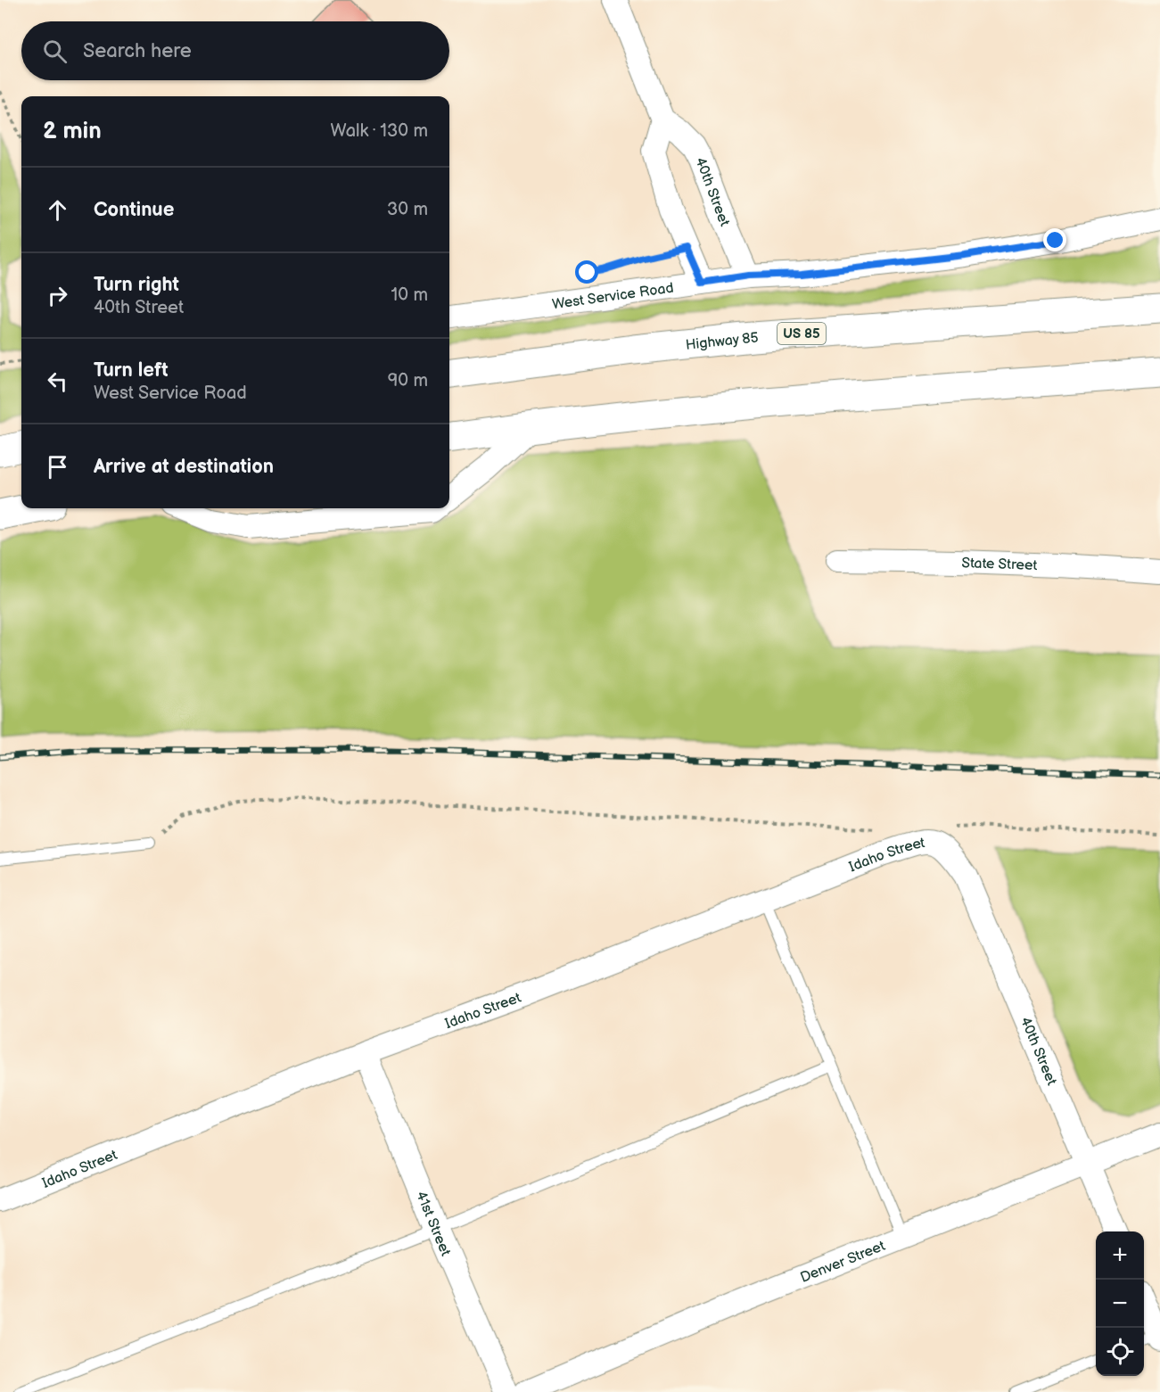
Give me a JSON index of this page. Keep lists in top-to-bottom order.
{
  "streets": {
    "highway": ["US 85", "Highway 85"],
    "street": [
      "40th Street",
      "West Service Road",
      "State Street",
      "Idaho Street",
      "41st Street",
      "Denver Street"
    ]
  },
  "crossings": [
    ["40th Street", "West Service Road"],
    ["40th Street", "Idaho Street"],
    ["40th Street", "Denver Street"],
    ["Idaho Street", "41st Street"]
  ],
  "page": {
    "search": "Search here",
    "heading": ["2 min", "Walk · 130 m"],
    "list": [
      ["Continue", "30 m"],
      ["Turn right", "40th Street", "10 m"],
      ["Turn left", "West Service Road", "90 m"],
      "Arrive at destination"
    ],
    "map_buttons": ["+", "−"]
  }
}
